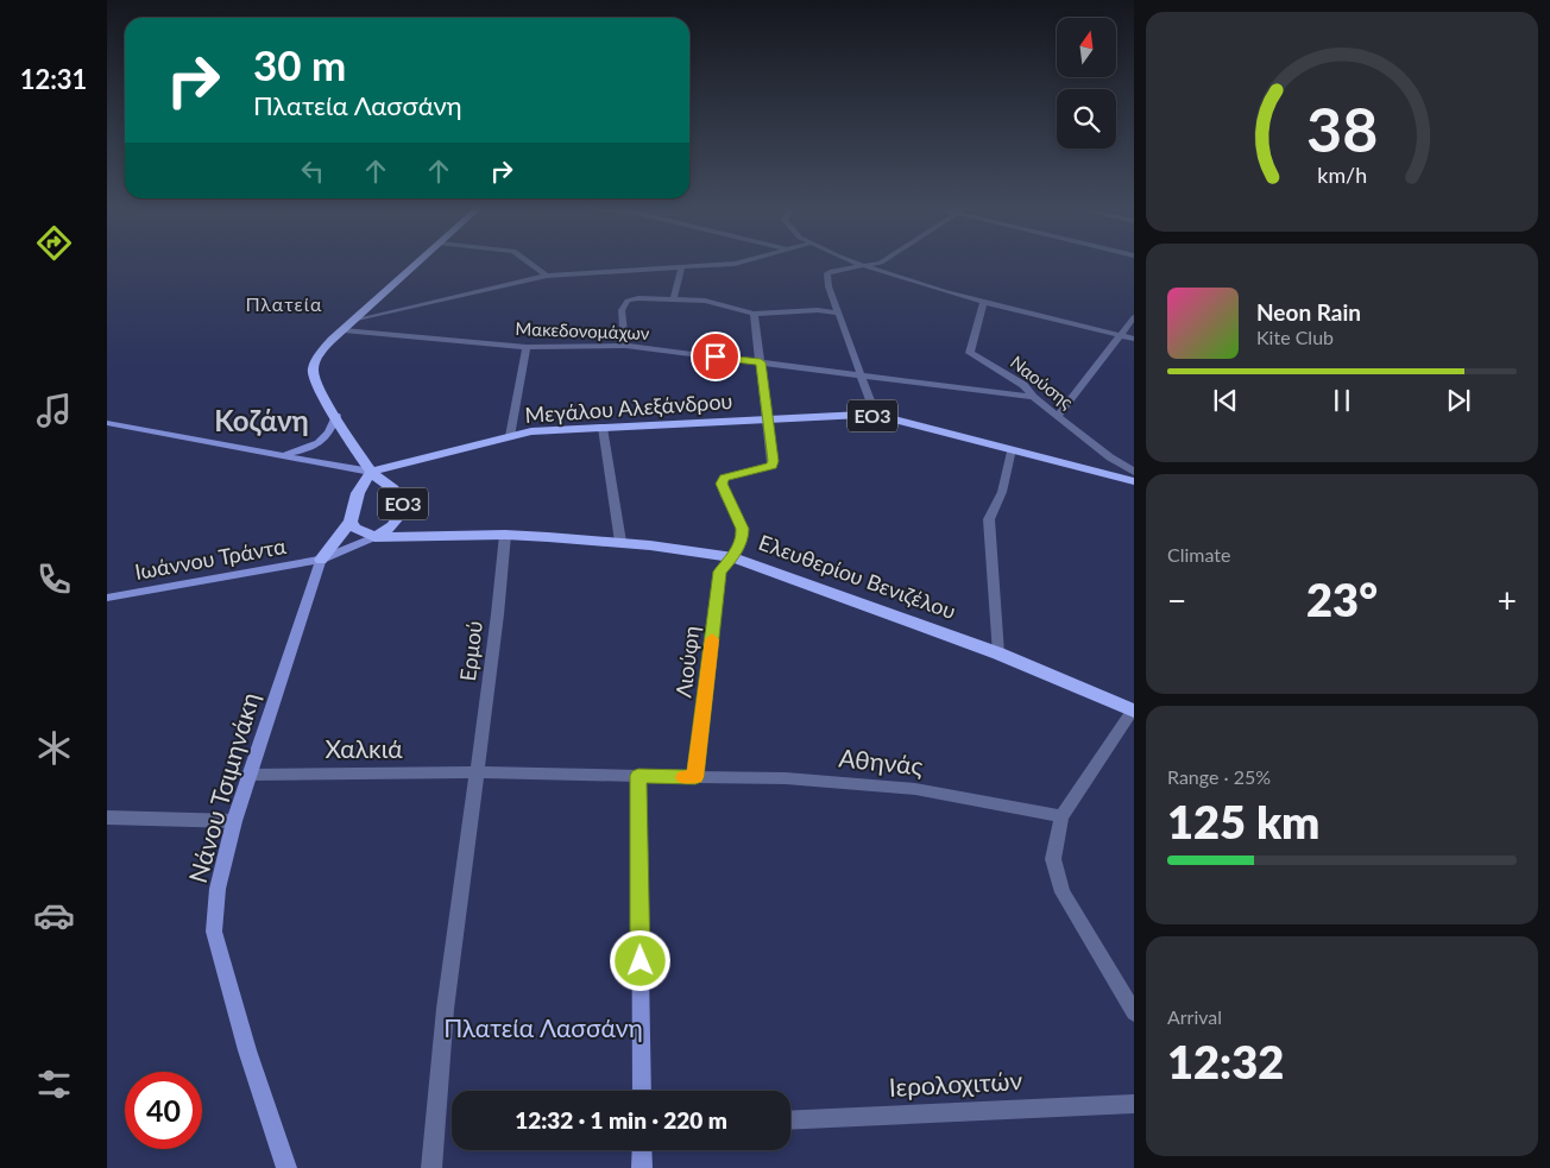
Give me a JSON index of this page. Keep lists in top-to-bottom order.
{
  "streets": {
    "main road": ["Μεγάλου Αλεξάνδρου", "ΕΟ3", "Ελευθερίου Βενιζέλου"],
    "street": [
      "Μακεδονομάχων",
      "Ναούσης",
      "Ιωάννου Τράντα",
      "Ερμού",
      "Λιούφη",
      "Χαλκιά",
      "Αθηνάς",
      "Νάνου Τσιμηνάκη",
      "Ιερολοχιτών"
    ]
  },
  "crossings": [
    ["Μακεδονομάχων", "Ναούσης"],
    ["Μακεδονομάχων", "ΕΟ3"],
    ["Μεγάλου Αλεξάνδρου", "ΕΟ3"],
    ["Μεγάλου Αλεξάνδρου", "Ιωάννου Τράντα"],
    ["Μεγάλου Αλεξάνδρου", "Ελευθερίου Βενιζέλου"],
    ["ΕΟ3", "Ιωάννου Τράντα"],
    ["ΕΟ3", "Ελευθερίου Βενιζέλου"],
    ["Ιωάννου Τράντα", "Ελευθερίου Βενιζέλου"],
    ["Ιωάννου Τράντα", "Νάνου Τσιμηνάκη"],
    ["Ελευθερίου Βενιζέλου", "Ερμού"],
    ["Ελευθερίου Βενιζέλου", "Λιούφη"],
    ["Ερμού", "Χαλκιά"],
    ["Λιούφη", "Αθηνάς"],
    ["Χαλκιά", "Νάνου Τσιμηνάκη"]
  ],
  "districts": ["Πλατεία", "Κοζάνη"],
  "parks": ["Πλατεία Λασσάνη"],
  "north": "top",
  "page": {
    "tabs": "12:31",
    "turn": ["30 m", "Πλατεία Λασσάνη"],
    "song": ["Neon Rain", "Kite Club"],
    "tile": [
      "Climate",
      ["Range · 25%", "125 km"],
      ["Arrival", "12:32"]
    ],
    "heat": ["−", "23°", "+"],
    "limit": "40",
    "trip": "12:32 · 1 min · 220 m",
    "gauge": ["38", "km/h"]
  }
}
